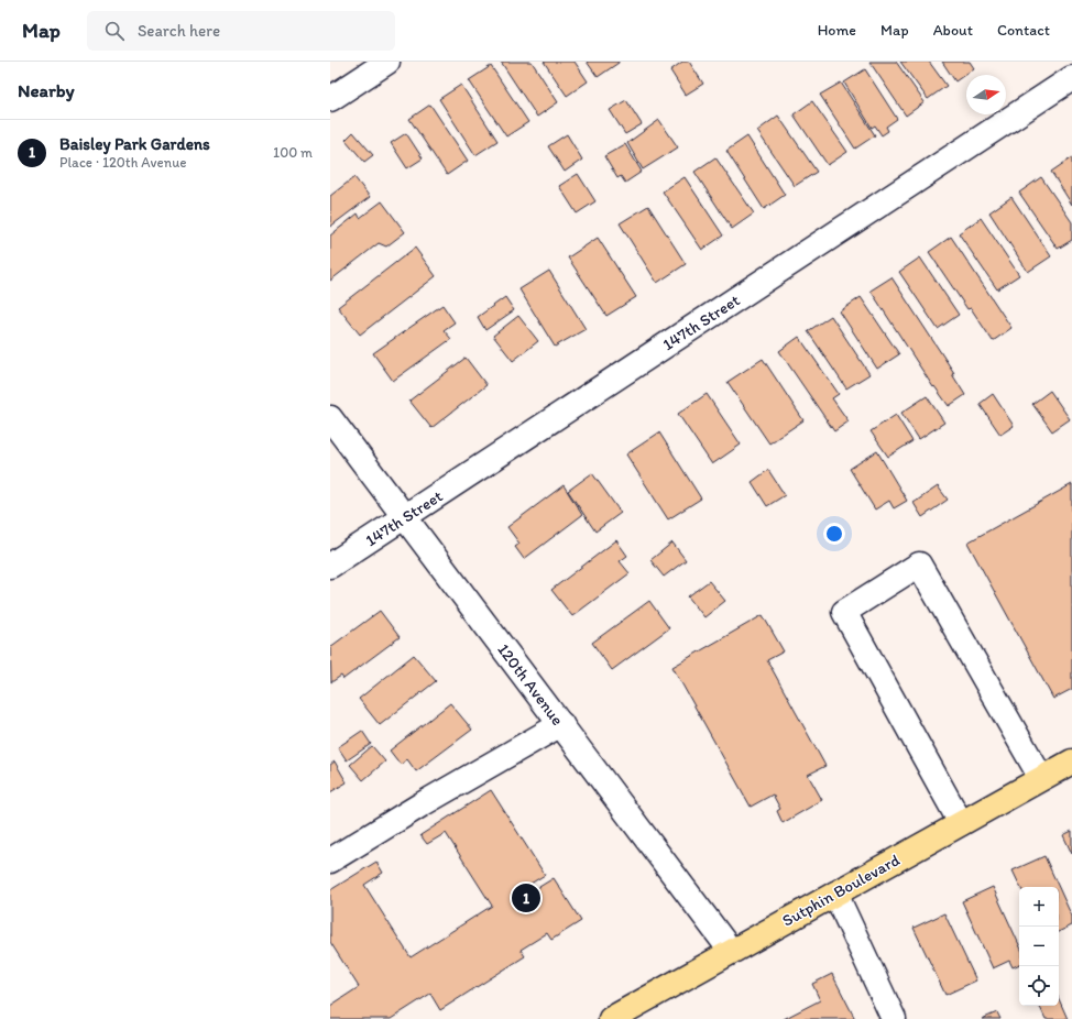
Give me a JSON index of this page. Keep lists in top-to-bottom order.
{
  "streets": {
    "main road": ["Sutphin Boulevard"],
    "street": ["147th Street", "120th Avenue"]
  },
  "crossings": [
    ["147th Street", "120th Avenue"],
    ["120th Avenue", "Sutphin Boulevard"]
  ],
  "north": "right",
  "page": {
    "header": "Map",
    "search": "Search here",
    "nav": [
      "Home",
      "Map",
      "About",
      "Contact"
    ],
    "heading": "Nearby",
    "list": [
      {
        "mark": "1",
        "name": "Baisley Park Gardens",
        "note": "Place · 120th Avenue",
        "value": "100 m"
      }
    ],
    "pins": "1",
    "map_buttons": ["+", "−"]
  }
}
